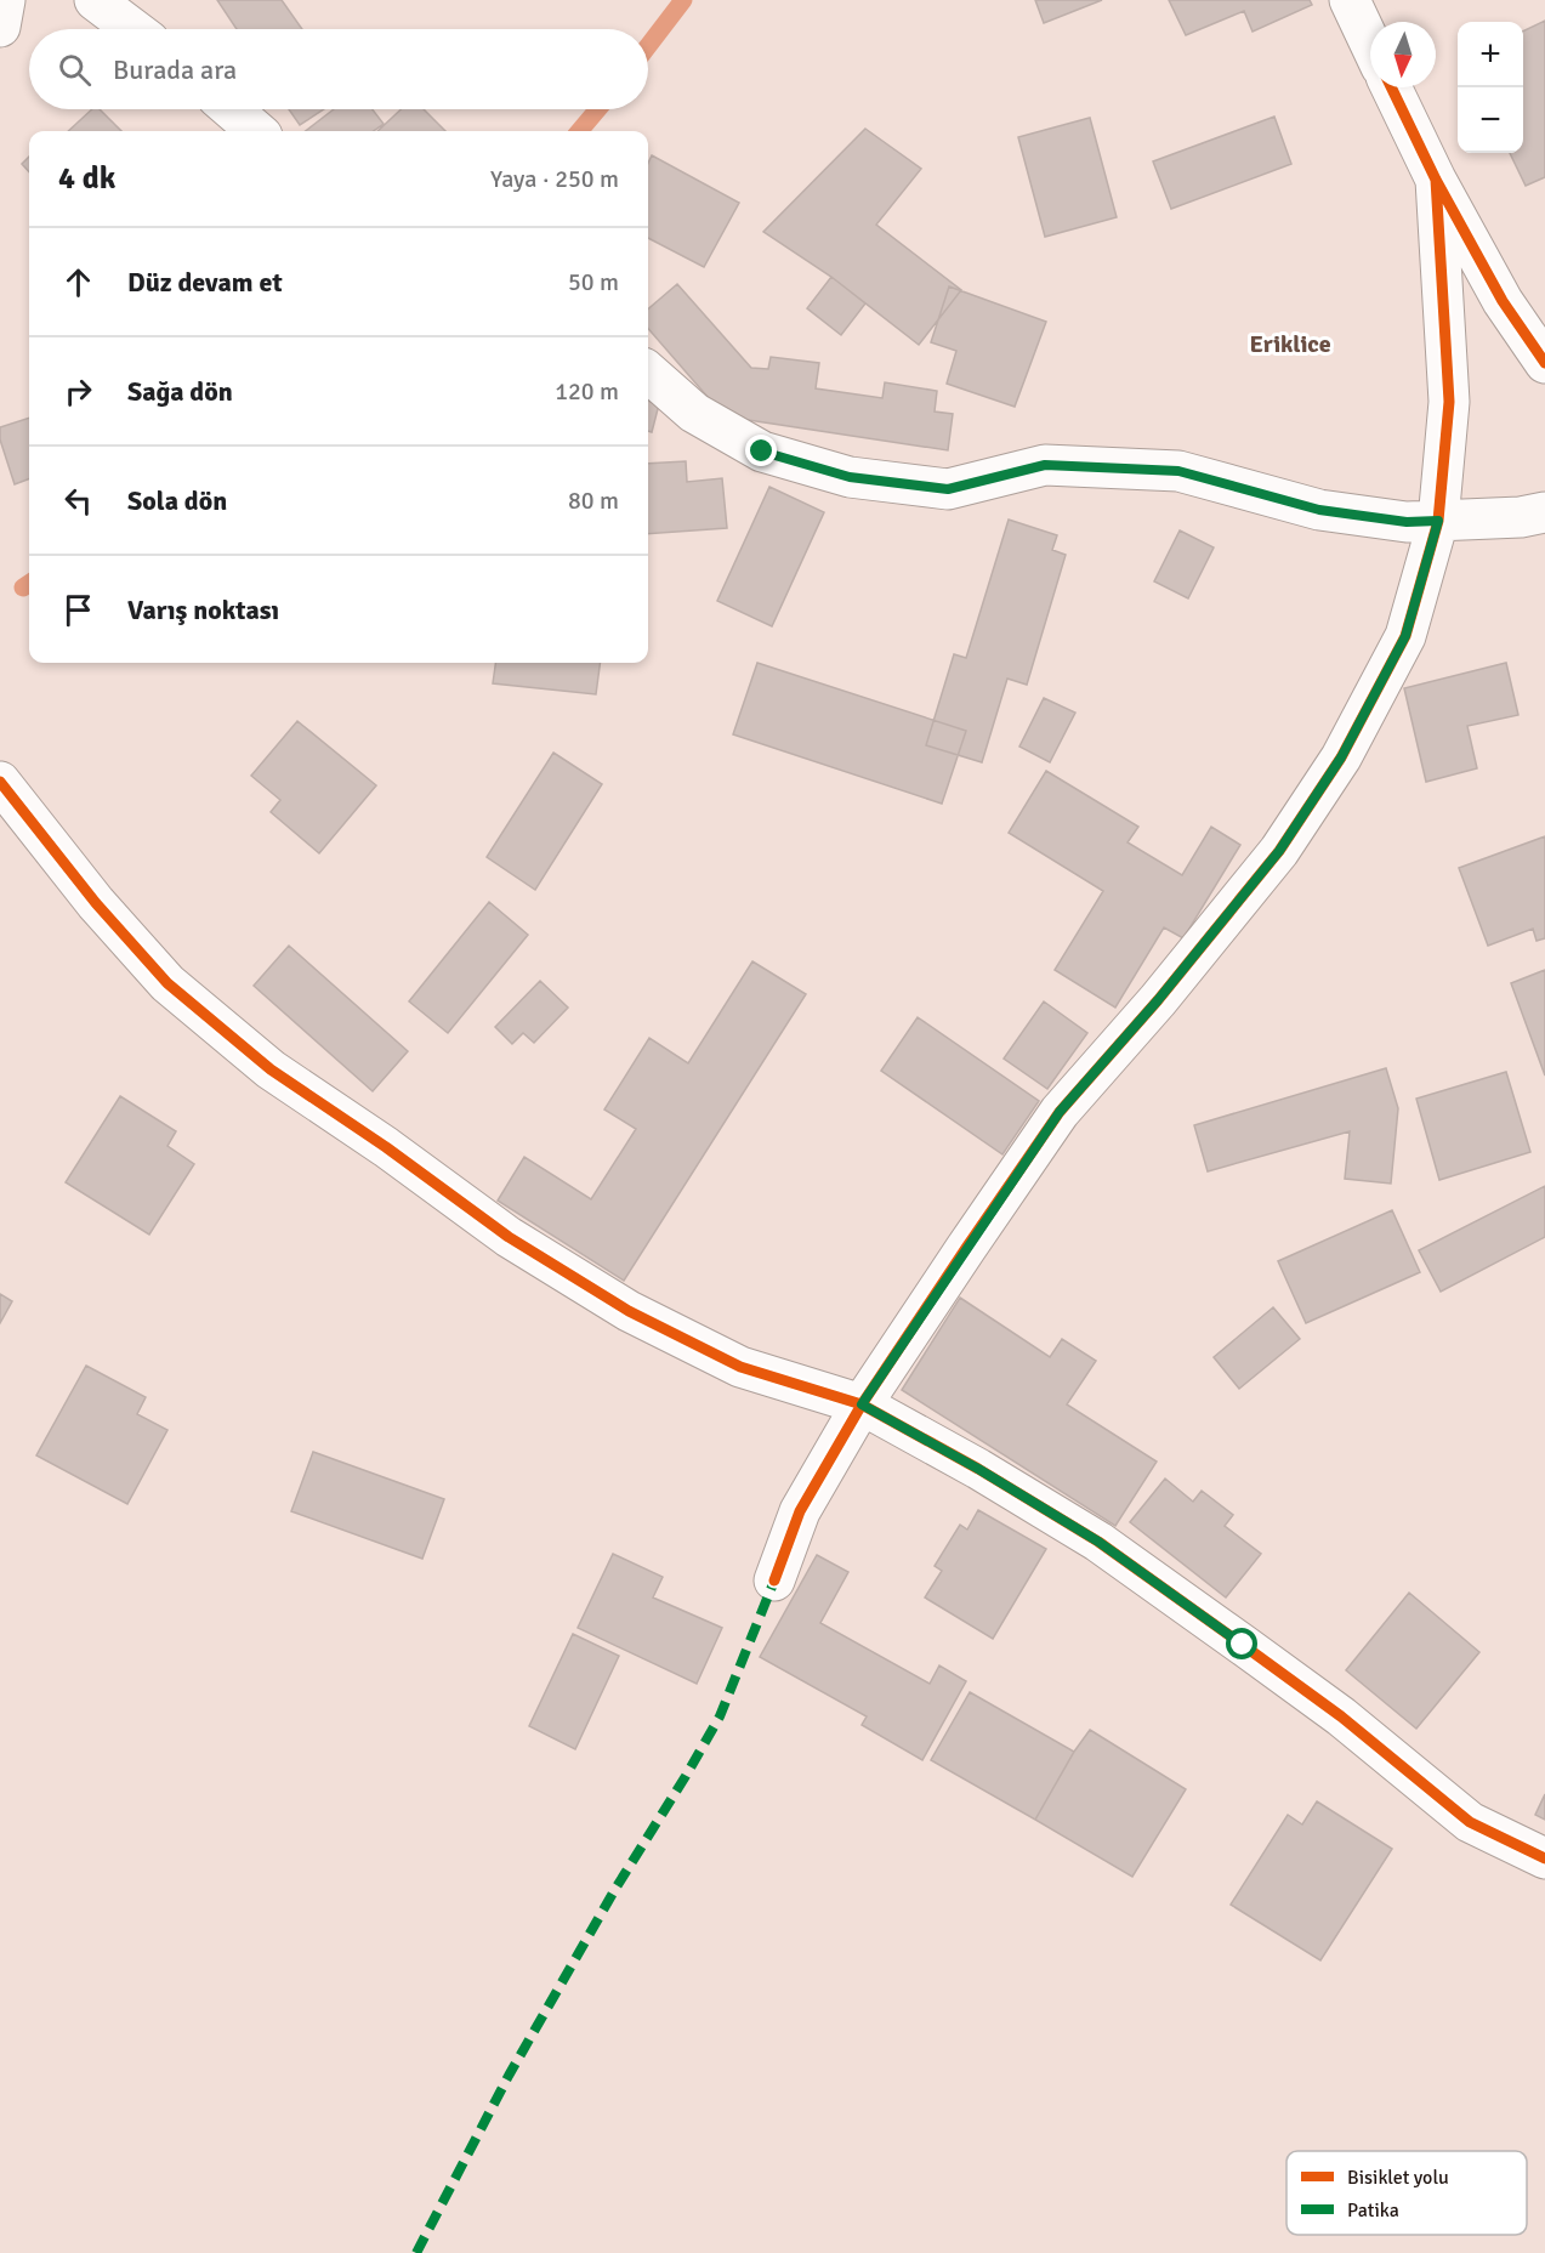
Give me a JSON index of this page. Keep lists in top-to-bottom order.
{
  "districts": ["Eriklice"],
  "legend": ["Bisiklet yolu", "Patika"],
  "north": "bottom",
  "page": {
    "map_buttons": ["+", "−"],
    "search": "Burada ara",
    "heading": ["4 dk", "Yaya · 250 m"],
    "list": [
      ["Düz devam et", "50 m"],
      ["Sağa dön", "120 m"],
      ["Sola dön", "80 m"],
      "Varış noktası"
    ]
  }
}
